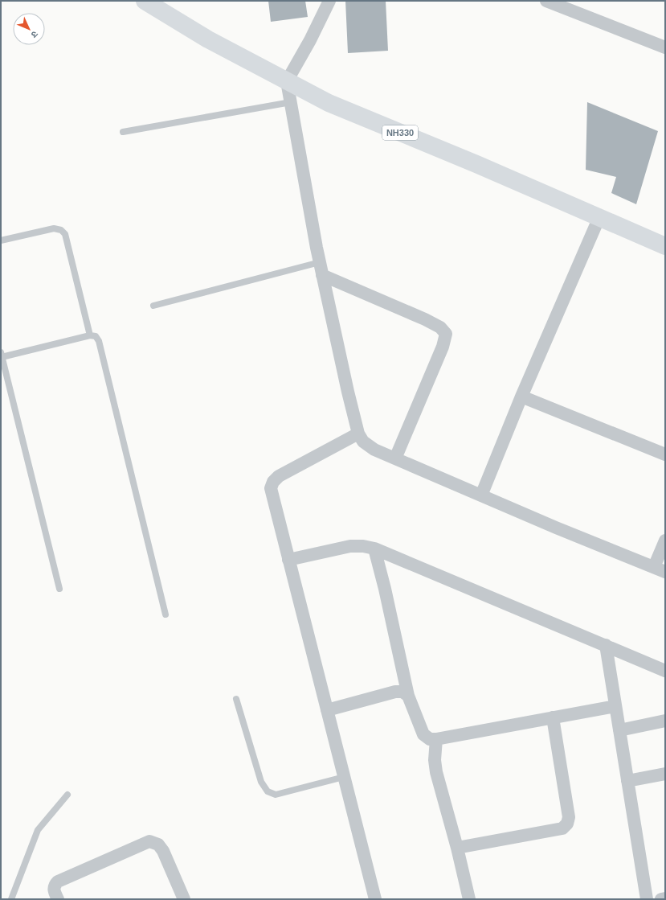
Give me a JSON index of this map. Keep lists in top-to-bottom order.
{
  "streets": {
    "highway": ["NH330"]
  },
  "north": "bottom right"
}
